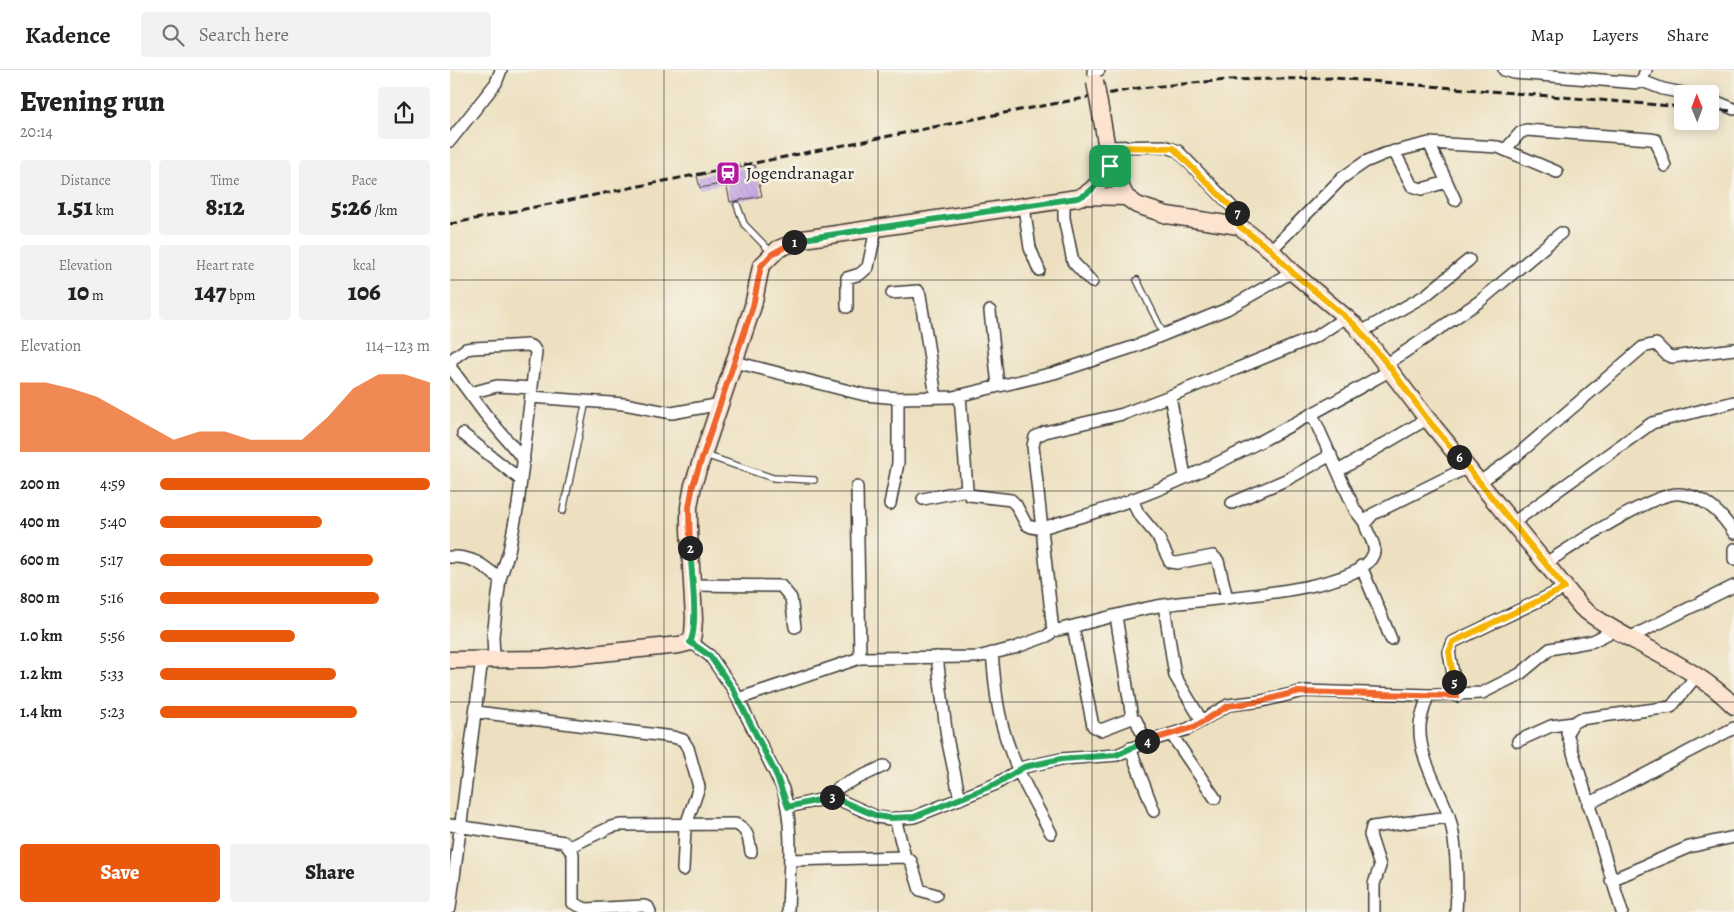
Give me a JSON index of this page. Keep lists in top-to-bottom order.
{
  "places": {
    "station": ["Jogendranagar"]
  },
  "north": "top",
  "page": {
    "header": "Kadence",
    "search": "Search here",
    "nav": ["Map", "Layers", "Share"],
    "heading": ["Evening run", "20:14"],
    "stats": [
      ["Distance", "1.51 km"],
      ["Time", "8:12"],
      ["Pace", "5:26 /km"],
      ["Elevation", "10 m"],
      ["Heart rate", "147 bpm"],
      ["kcal", "106"]
    ],
    "pins": [
      "7",
      "1",
      "6",
      "2",
      "5",
      "4",
      "3"
    ],
    "chart": ["Elevation", "114–123 m"],
    "list": [
      {
        "name": "200 m",
        "note": "4:59"
      },
      {
        "name": "400 m",
        "note": "5:40"
      },
      {
        "name": "600 m",
        "note": "5:17"
      },
      {
        "name": "800 m",
        "note": "5:16"
      },
      {
        "name": "1.0 km",
        "note": "5:56"
      },
      {
        "name": "1.2 km",
        "note": "5:33"
      },
      {
        "name": "1.4 km",
        "note": "5:23"
      }
    ],
    "buttons": ["Save", "Share"]
  }
}
